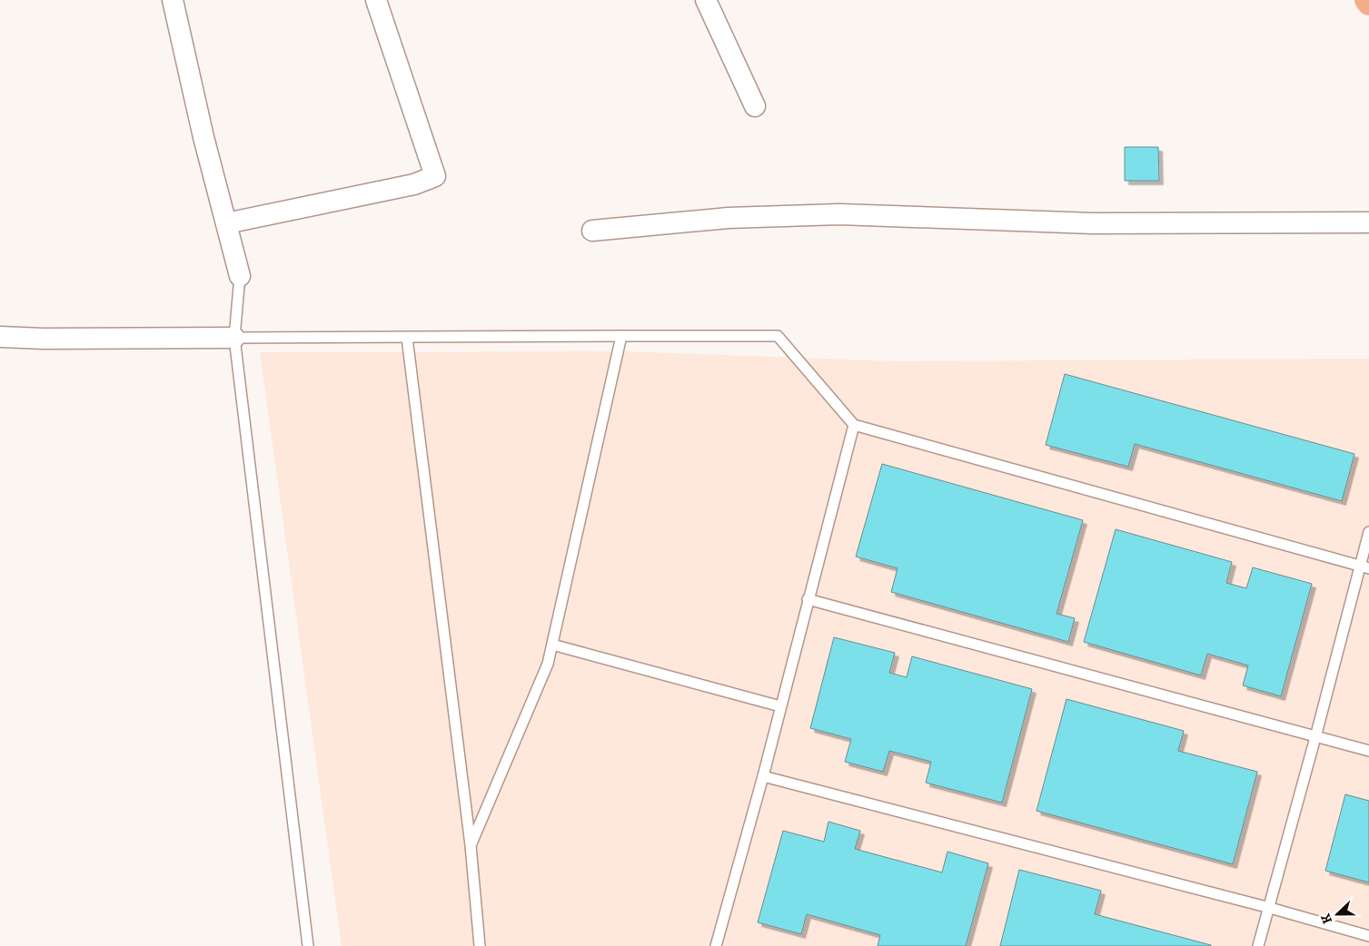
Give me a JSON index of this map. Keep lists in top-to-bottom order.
{
  "north": "left"
}
